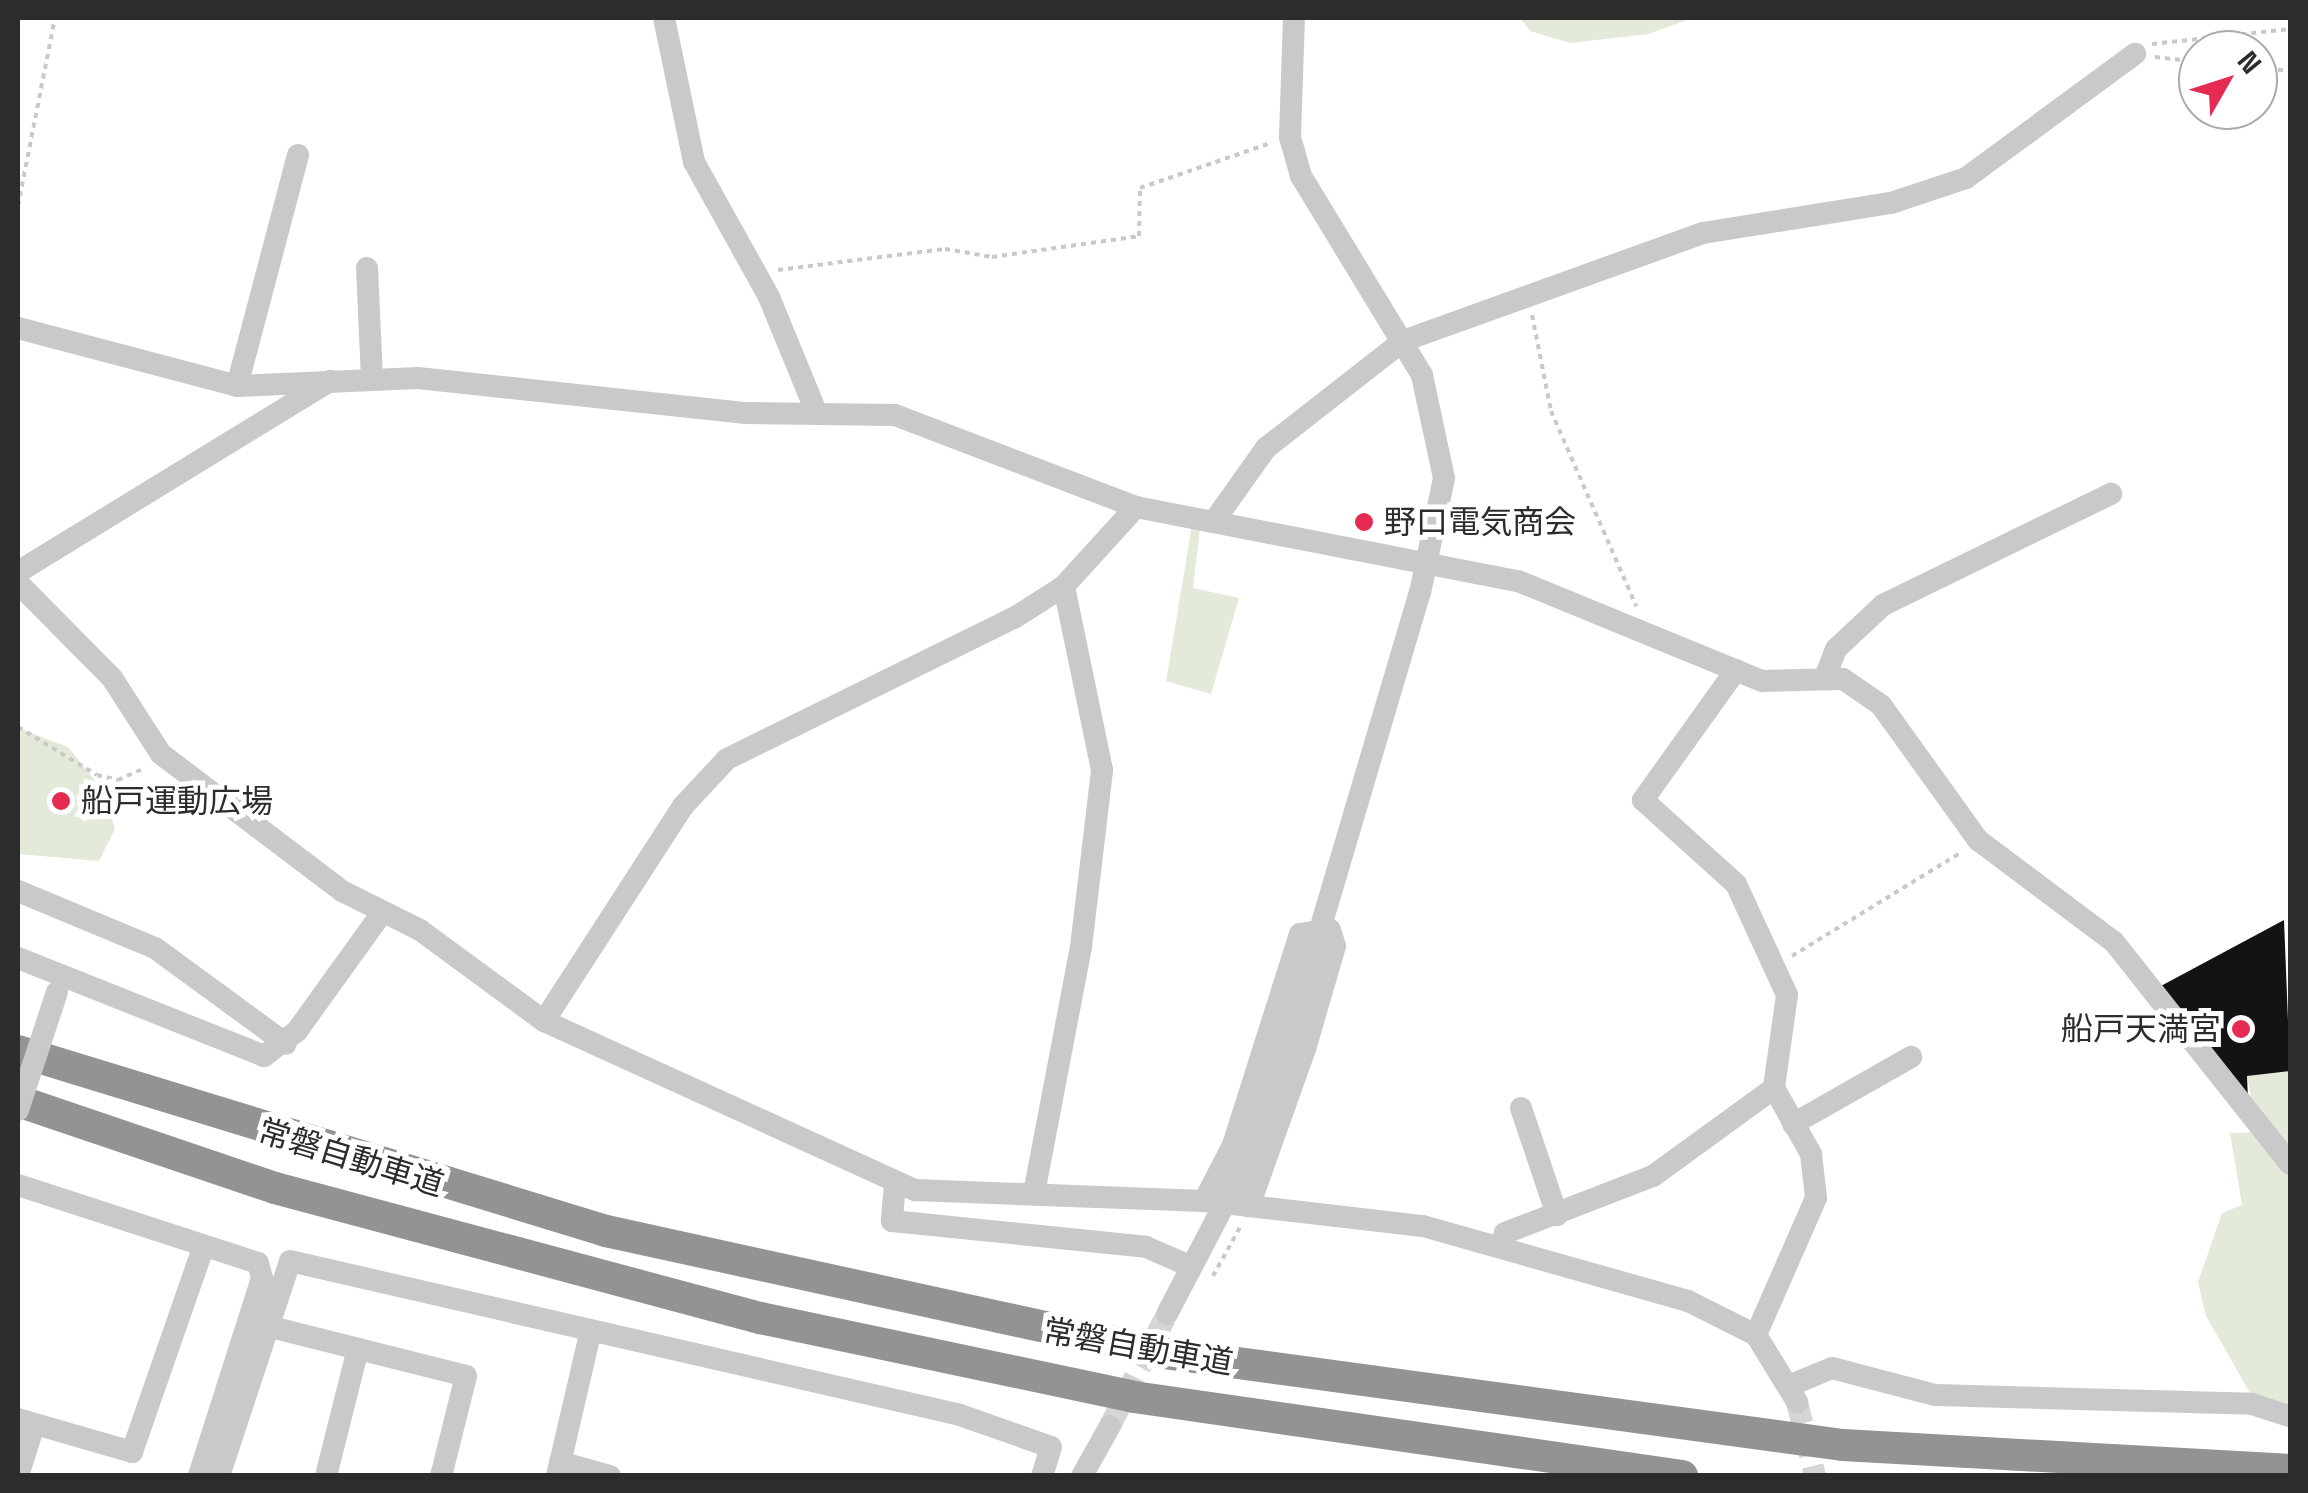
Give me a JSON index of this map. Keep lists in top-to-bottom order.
{
  "streets": {
    "highway": ["常磐自動車道"]
  },
  "places": ["野口電気商会", "船戸運動広場", "船戸天満宮"],
  "north": "top right"
}
